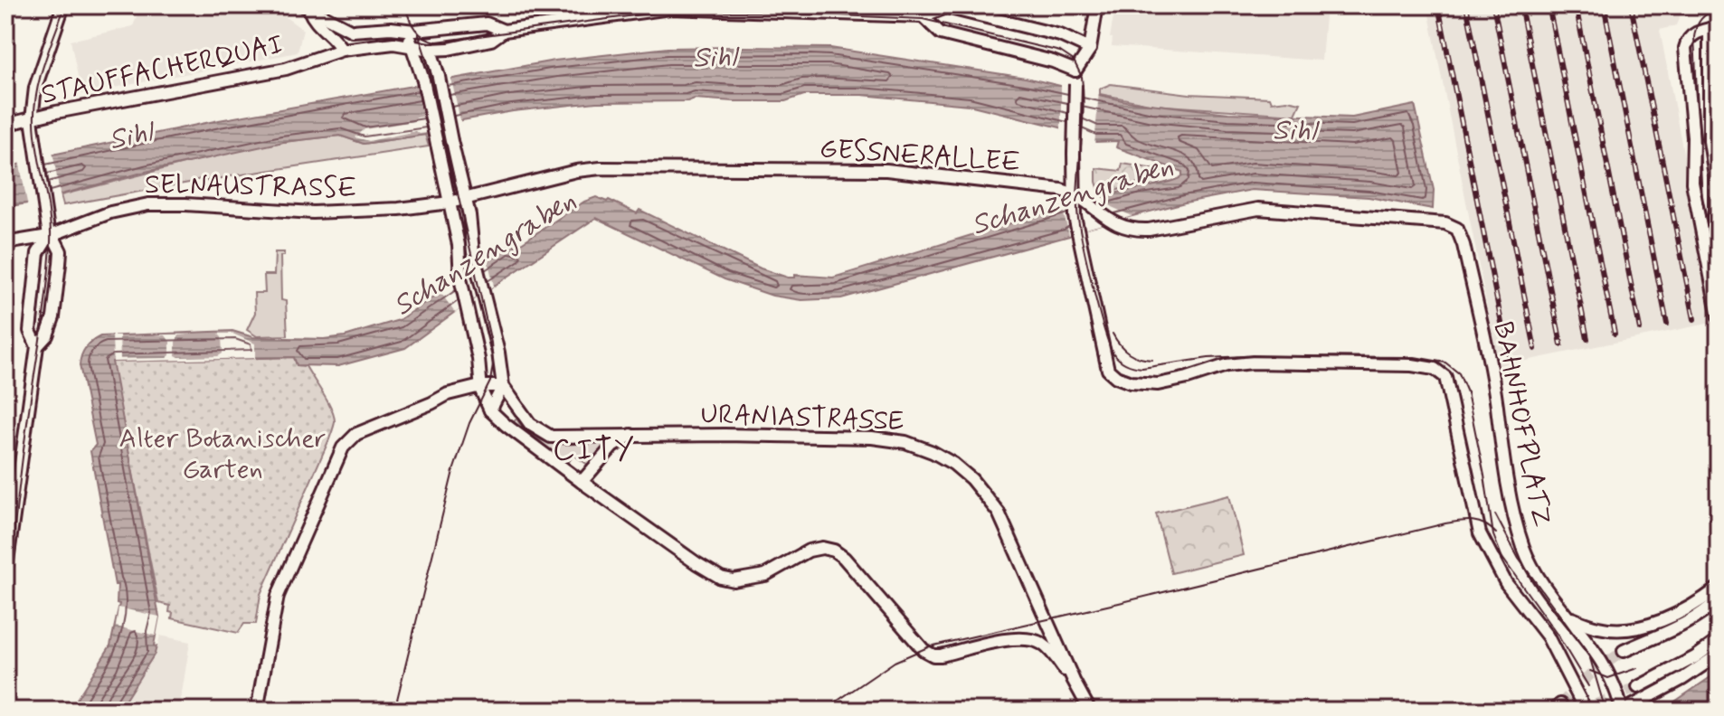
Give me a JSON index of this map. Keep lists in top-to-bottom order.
{
  "streets": {
    "street": [
      "STAUFFACHERQUAI",
      "GESSNERALLEE",
      "SELNAUSTRASSE",
      "URANIASTRASSE",
      "BAHNHOFPLATZ"
    ]
  },
  "crossings": [
    ["GESSNERALLEE", "SELNAUSTRASSE"],
    ["GESSNERALLEE", "BAHNHOFPLATZ"]
  ],
  "districts": ["CITY"],
  "water": ["Sihl", "Schanzengraben"],
  "parks": ["Alter Botanischer Garten"]
}
